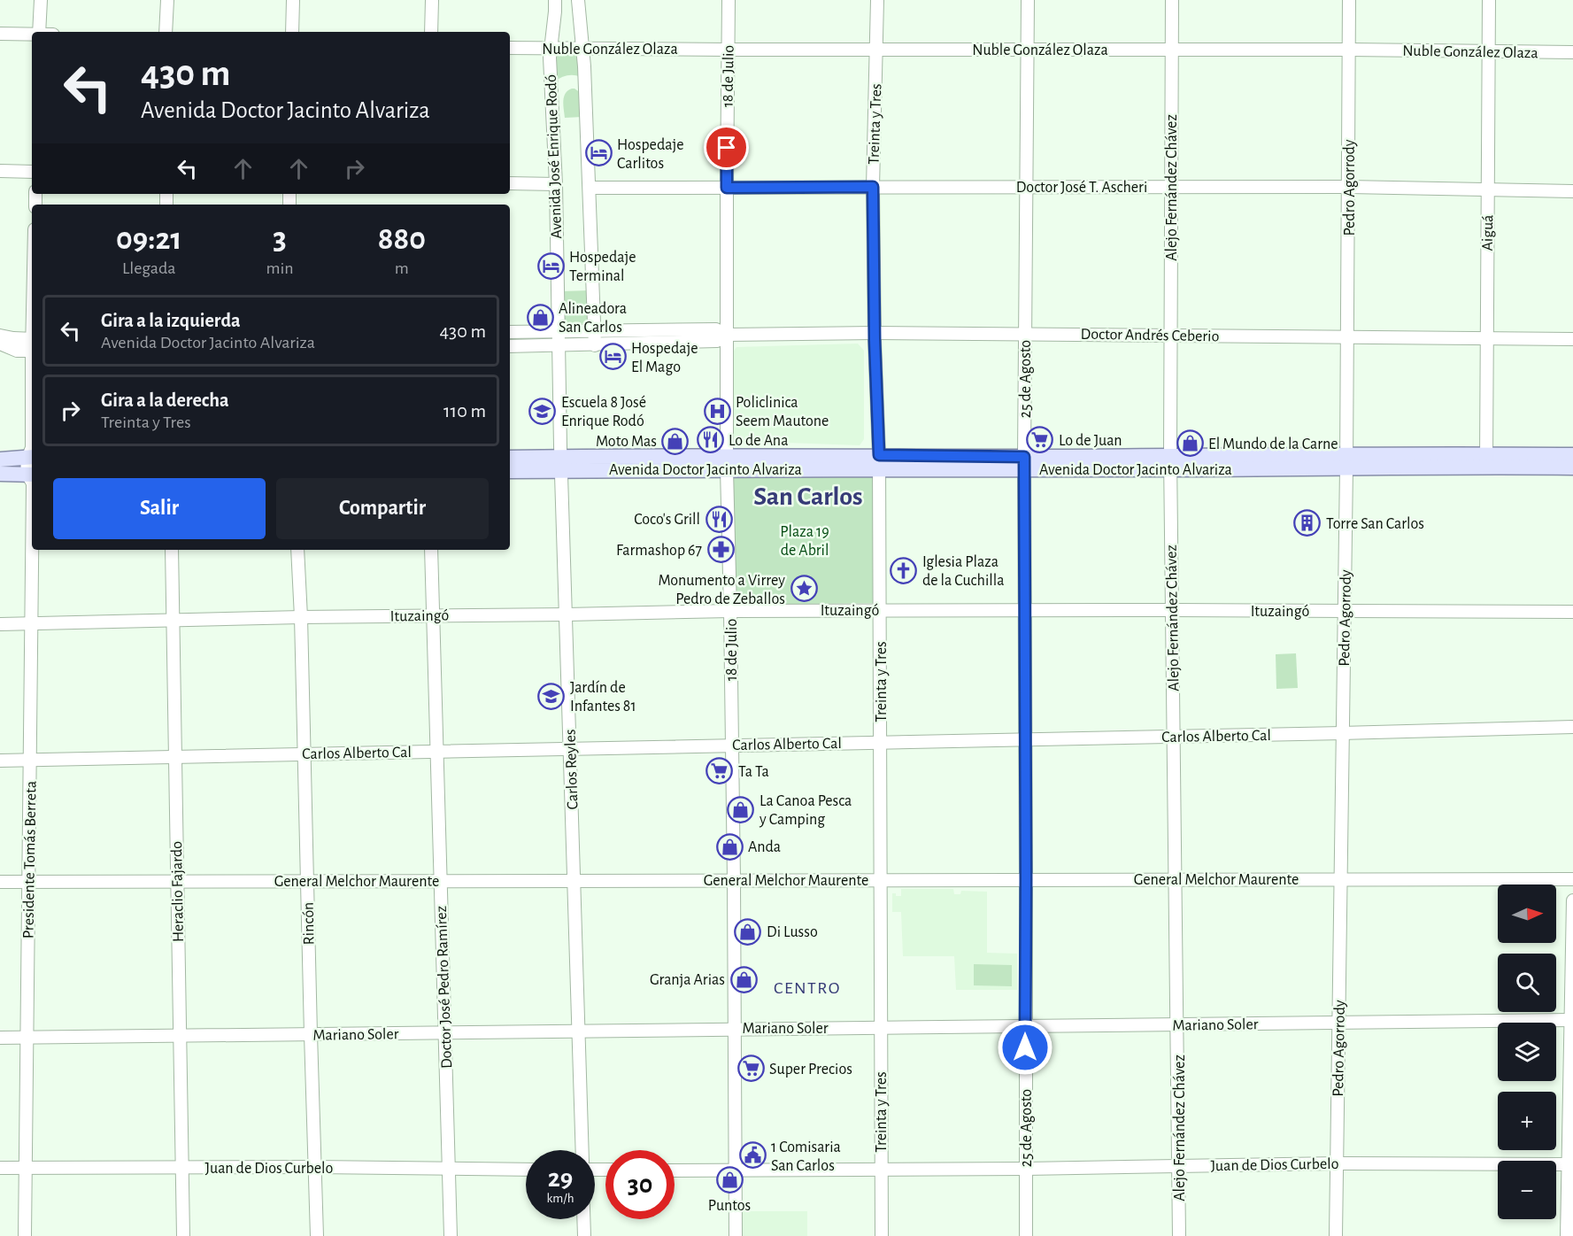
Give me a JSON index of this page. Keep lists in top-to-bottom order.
{
  "streets": {
    "main road": ["Avenida Doctor Jacinto Alvariza"],
    "street": [
      "Nuble González Olaza",
      "18 de Julio",
      "Treinta y Tres",
      "Avenida José Enrique Rodó",
      "Doctor José T. Ascheri",
      "Alejo Fernández Chávez",
      "Pedro Agorrody",
      "Aiguá",
      "Doctor Andrés Ceberio",
      "25 de Agosto",
      "Ituzaingó",
      "Carlos Alberto Cal",
      "Carlos Reyles",
      "Presidente Tomás Berreta",
      "General Melchor Maurente",
      "Heraclio Fajardo",
      "Rincón",
      "Doctor José Pedro Ramírez",
      "Mariano Soler",
      "Juan de Dios Curbelo"
    ]
  },
  "crossings": [
    ["Nuble González Olaza", "18 de Julio"],
    ["Nuble González Olaza", "Treinta y Tres"],
    ["Nuble González Olaza", "Avenida José Enrique Rodó"],
    ["Nuble González Olaza", "Alejo Fernández Chávez"],
    ["Nuble González Olaza", "Pedro Agorrody"],
    ["Nuble González Olaza", "Aiguá"],
    ["Nuble González Olaza", "25 de Agosto"],
    ["18 de Julio", "Doctor José T. Ascheri"],
    ["18 de Julio", "Doctor Andrés Ceberio"],
    ["18 de Julio", "Avenida Doctor Jacinto Alvariza"],
    ["18 de Julio", "Ituzaingó"],
    ["18 de Julio", "Carlos Alberto Cal"],
    ["18 de Julio", "General Melchor Maurente"],
    ["18 de Julio", "Mariano Soler"],
    ["18 de Julio", "Juan de Dios Curbelo"],
    ["Treinta y Tres", "Doctor José T. Ascheri"],
    ["Treinta y Tres", "Doctor Andrés Ceberio"],
    ["Treinta y Tres", "Avenida Doctor Jacinto Alvariza"],
    ["Treinta y Tres", "Ituzaingó"],
    ["Treinta y Tres", "Carlos Alberto Cal"],
    ["Treinta y Tres", "General Melchor Maurente"],
    ["Treinta y Tres", "Mariano Soler"],
    ["Treinta y Tres", "Juan de Dios Curbelo"],
    ["Avenida José Enrique Rodó", "Doctor Andrés Ceberio"],
    ["Avenida José Enrique Rodó", "Carlos Reyles"],
    ["Doctor José T. Ascheri", "Alejo Fernández Chávez"],
    ["Doctor José T. Ascheri", "Pedro Agorrody"],
    ["Doctor José T. Ascheri", "Aiguá"],
    ["Doctor José T. Ascheri", "25 de Agosto"],
    ["Alejo Fernández Chávez", "Doctor Andrés Ceberio"],
    ["Alejo Fernández Chávez", "Avenida Doctor Jacinto Alvariza"],
    ["Alejo Fernández Chávez", "Ituzaingó"],
    ["Alejo Fernández Chávez", "Carlos Alberto Cal"],
    ["Alejo Fernández Chávez", "General Melchor Maurente"],
    ["Alejo Fernández Chávez", "Mariano Soler"],
    ["Alejo Fernández Chávez", "Juan de Dios Curbelo"],
    ["Pedro Agorrody", "Doctor Andrés Ceberio"],
    ["Pedro Agorrody", "Avenida Doctor Jacinto Alvariza"],
    ["Pedro Agorrody", "Ituzaingó"],
    ["Pedro Agorrody", "Carlos Alberto Cal"],
    ["Pedro Agorrody", "General Melchor Maurente"],
    ["Pedro Agorrody", "Mariano Soler"],
    ["Pedro Agorrody", "Juan de Dios Curbelo"],
    ["Aiguá", "Doctor Andrés Ceberio"],
    ["Aiguá", "Avenida Doctor Jacinto Alvariza"],
    ["Doctor Andrés Ceberio", "25 de Agosto"],
    ["Doctor Andrés Ceberio", "Carlos Reyles"],
    ["25 de Agosto", "Avenida Doctor Jacinto Alvariza"],
    ["25 de Agosto", "Ituzaingó"],
    ["25 de Agosto", "Carlos Alberto Cal"],
    ["25 de Agosto", "General Melchor Maurente"],
    ["25 de Agosto", "Mariano Soler"],
    ["25 de Agosto", "Juan de Dios Curbelo"],
    ["Avenida Doctor Jacinto Alvariza", "Carlos Reyles"],
    ["Ituzaingó", "Carlos Reyles"],
    ["Ituzaingó", "Presidente Tomás Berreta"],
    ["Ituzaingó", "Heraclio Fajardo"],
    ["Ituzaingó", "Rincón"],
    ["Ituzaingó", "Doctor José Pedro Ramírez"],
    ["Carlos Alberto Cal", "Carlos Reyles"],
    ["Carlos Alberto Cal", "Presidente Tomás Berreta"],
    ["Carlos Alberto Cal", "Heraclio Fajardo"],
    ["Carlos Alberto Cal", "Rincón"],
    ["Carlos Alberto Cal", "Doctor José Pedro Ramírez"],
    ["Carlos Reyles", "General Melchor Maurente"],
    ["Carlos Reyles", "Mariano Soler"],
    ["Presidente Tomás Berreta", "General Melchor Maurente"],
    ["Presidente Tomás Berreta", "Mariano Soler"],
    ["Presidente Tomás Berreta", "Juan de Dios Curbelo"],
    ["General Melchor Maurente", "Heraclio Fajardo"],
    ["General Melchor Maurente", "Rincón"],
    ["General Melchor Maurente", "Doctor José Pedro Ramírez"],
    ["Heraclio Fajardo", "Mariano Soler"],
    ["Heraclio Fajardo", "Juan de Dios Curbelo"],
    ["Rincón", "Mariano Soler"],
    ["Rincón", "Juan de Dios Curbelo"],
    ["Doctor José Pedro Ramírez", "Mariano Soler"],
    ["Doctor José Pedro Ramírez", "Juan de Dios Curbelo"]
  ],
  "districts": ["San Carlos", "CENTRO"],
  "parks": ["Plaza 19 de Abril"],
  "places": {
    "hotel": ["Hospedaje Carlitos", "Hospedaje Terminal", "Hospedaje El Mago"],
    "shop": [
      "Alineadora San Carlos",
      "Moto Mas",
      "El Mundo de la Carne",
      "La Canoa Pesca y Camping",
      "Anda",
      "Di Lusso",
      "Granja Arias",
      "Puntos"
    ],
    "school or university": ["Escuela 8 José Enrique Rodó", "Jardín de Infantes 81"],
    "hospital": ["Policlinica Seem Mautone"],
    "restaurant": ["Lo de Ana", "Coco's Grill"],
    "supermarket": ["Lo de Juan", "Ta Ta", "Super Precios"],
    "building": ["Torre San Carlos"],
    "pharmacy": ["Farmashop 67"],
    "church": ["Iglesia Plaza de la Cuchilla"],
    "place": ["Monumento a Virrey Pedro de Zeballos"],
    "public building": ["1 Comisaria San Carlos"]
  },
  "north": "right",
  "page": {
    "turn": ["430 m", "Avenida Doctor Jacinto Alvariza"],
    "eta": [
      "09:21",
      "Llegada",
      "3",
      "min",
      "880",
      "m"
    ],
    "list": [
      {
        "name": "Gira a la izquierda",
        "note": "Avenida Doctor Jacinto Alvariza",
        "value": "430 m"
      },
      {
        "name": "Gira a la derecha",
        "note": "Treinta y Tres",
        "value": "110 m"
      }
    ],
    "buttons": ["Salir", "Compartir"],
    "map_buttons": ["+", "−"],
    "speed": "29 km/h",
    "limit": "30"
  }
}
